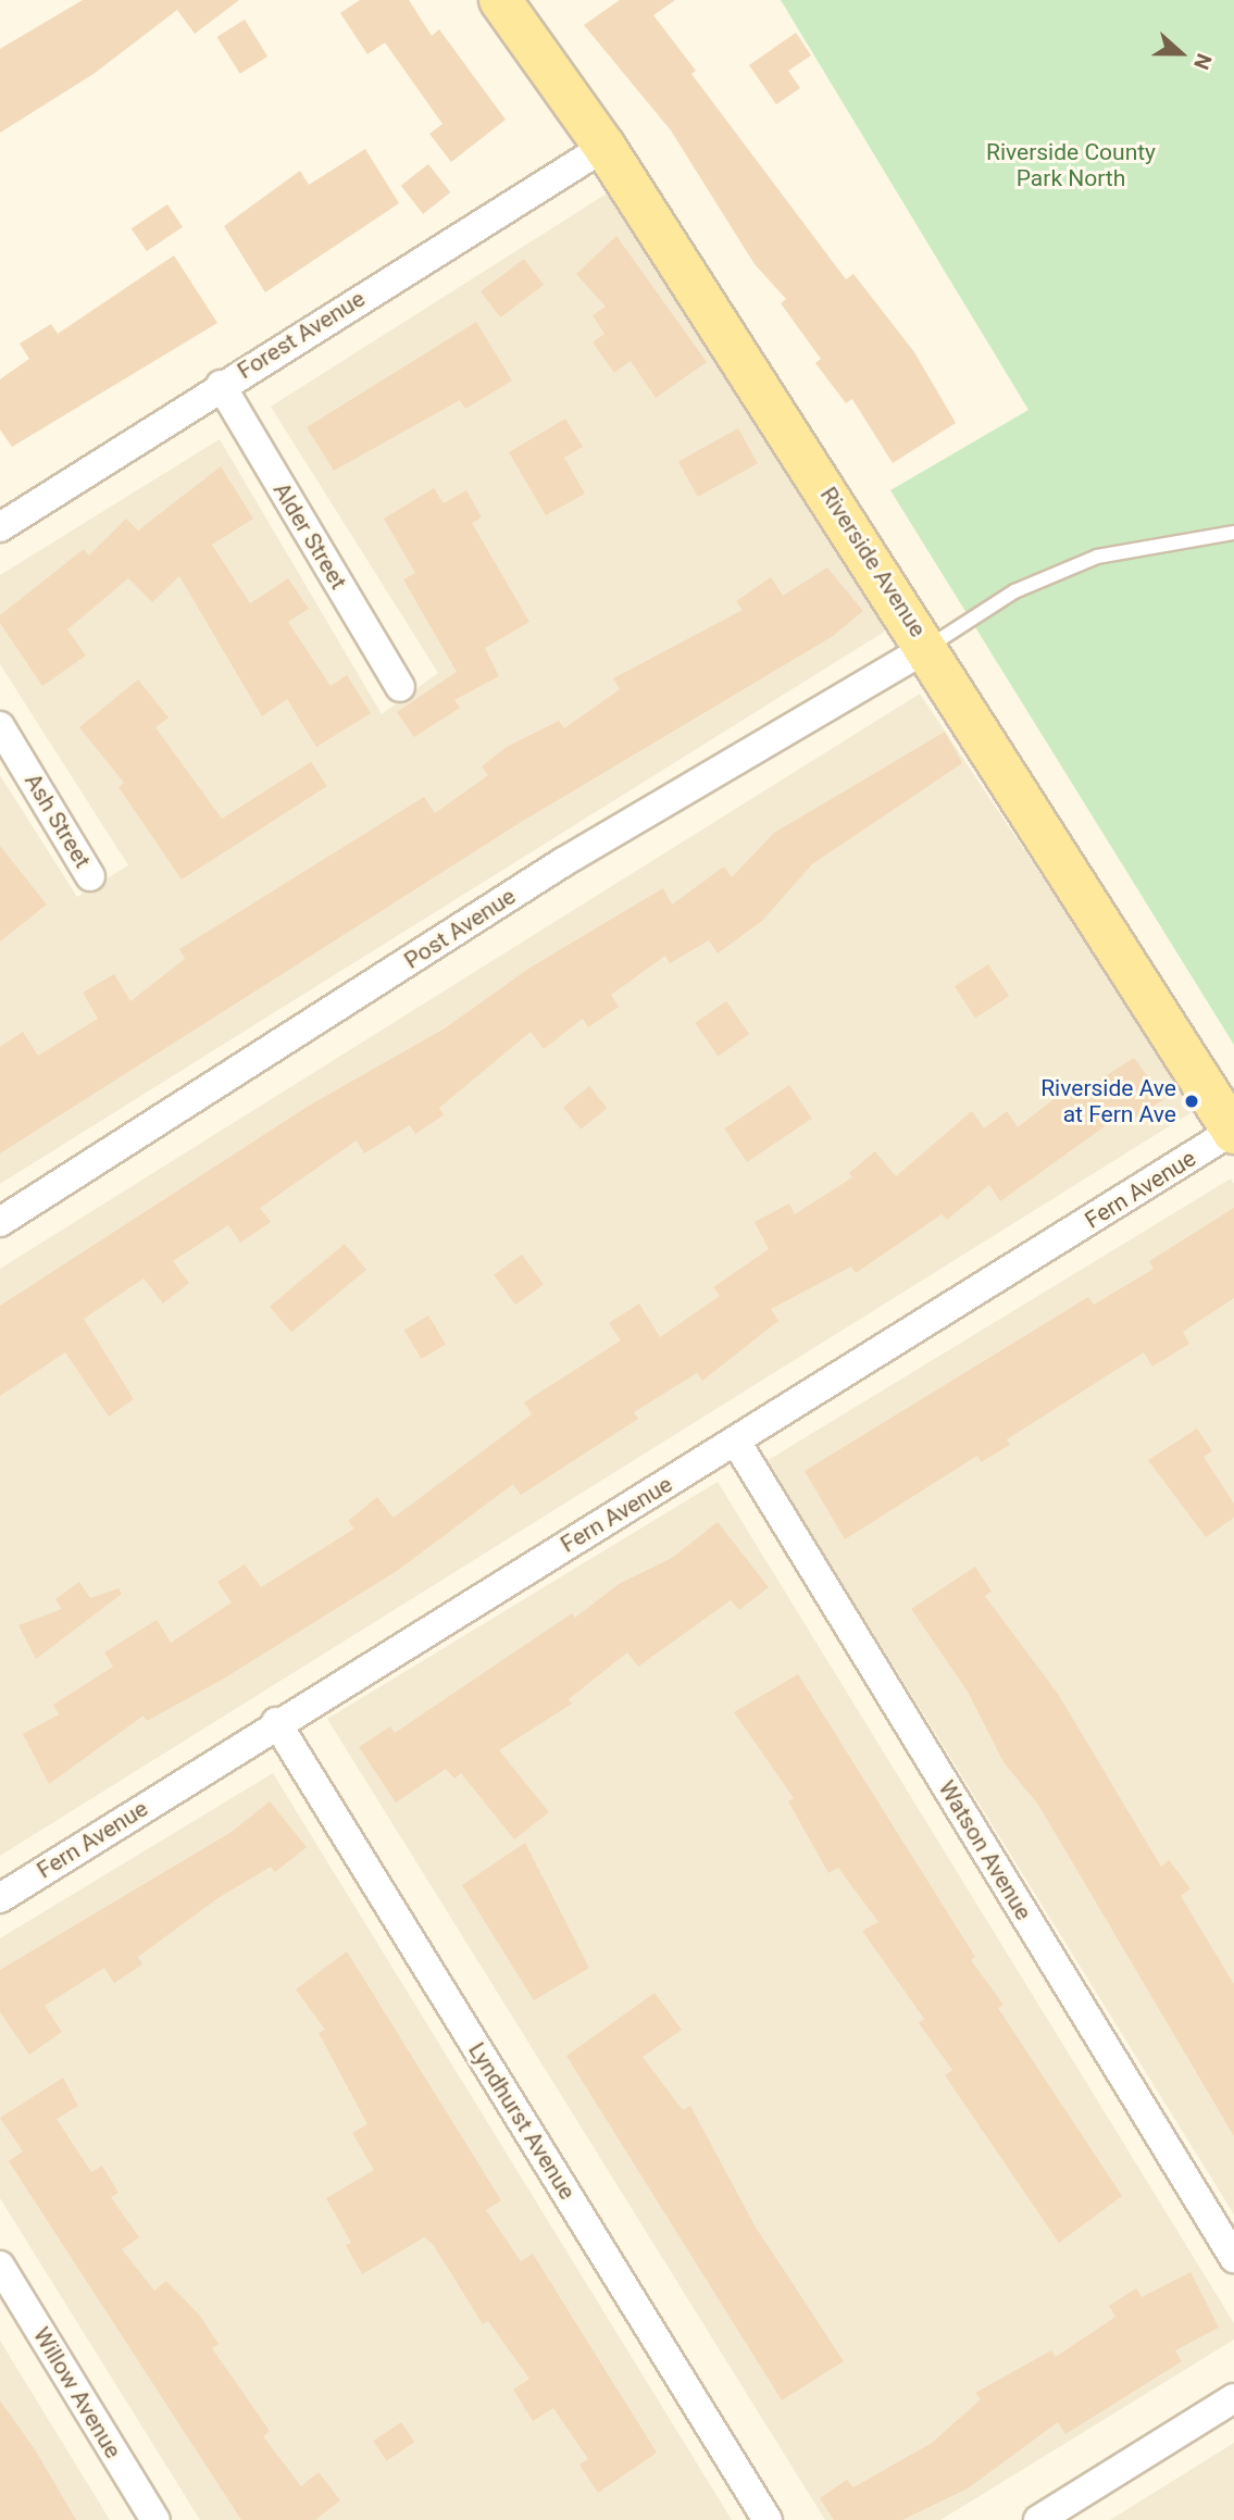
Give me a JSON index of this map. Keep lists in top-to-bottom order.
{
  "streets": {
    "main road": ["Riverside Avenue"],
    "street": [
      "Forest Avenue",
      "Alder Street",
      "Ash Street",
      "Post Avenue",
      "Fern Avenue",
      "Watson Avenue",
      "Lyndhurst Avenue",
      "Willow Avenue"
    ]
  },
  "crossings": [
    ["Forest Avenue", "Alder Street"],
    ["Forest Avenue", "Riverside Avenue"],
    ["Riverside Avenue", "Post Avenue"],
    ["Riverside Avenue", "Fern Avenue"],
    ["Fern Avenue", "Watson Avenue"],
    ["Fern Avenue", "Lyndhurst Avenue"]
  ],
  "parks": ["Riverside County Park North"],
  "places": ["Riverside Ave at Fern Ave"],
  "north": "right"
}
